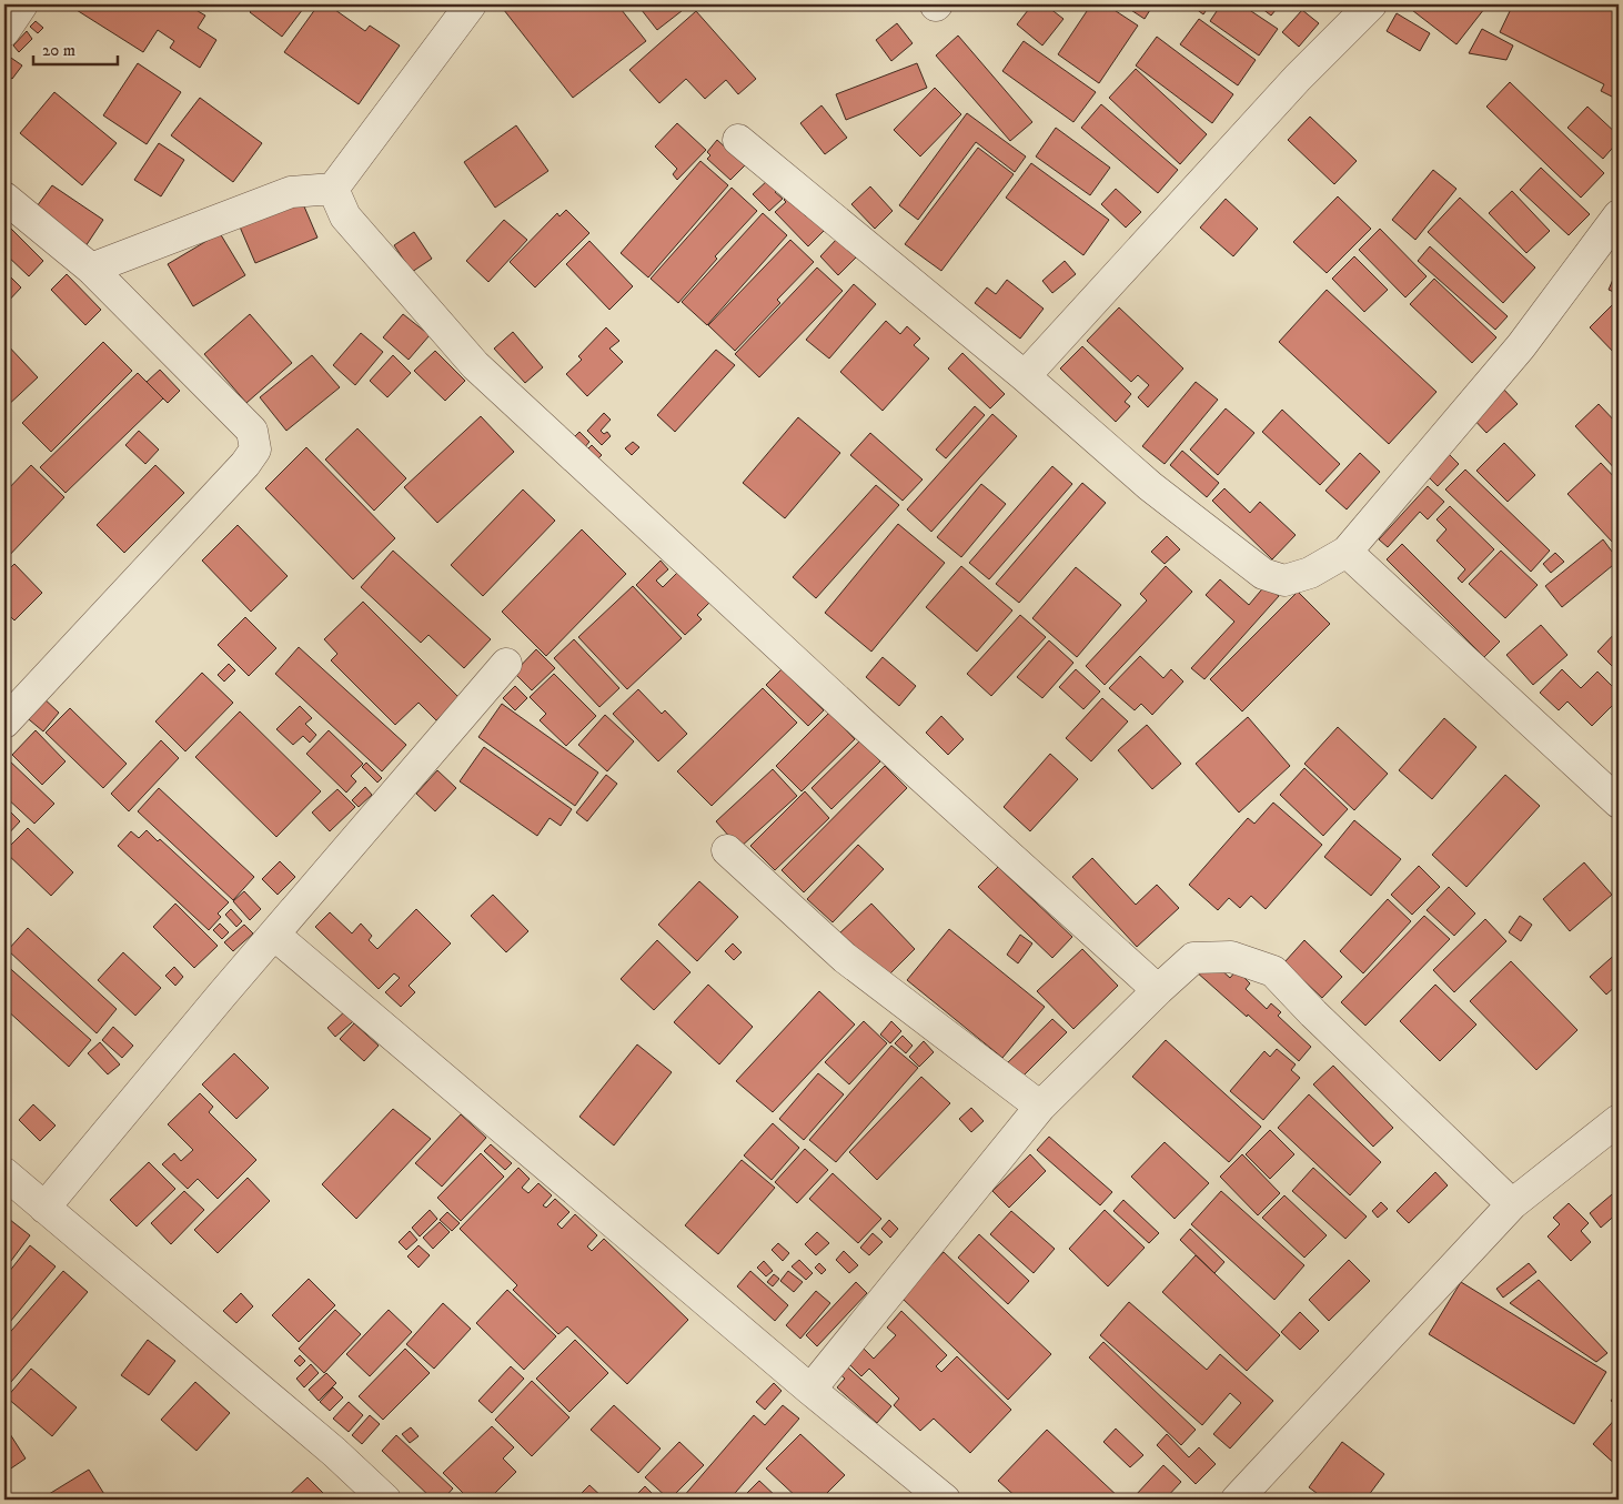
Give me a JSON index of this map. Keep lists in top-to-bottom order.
{
  "scale_bar": "20 m"
}
